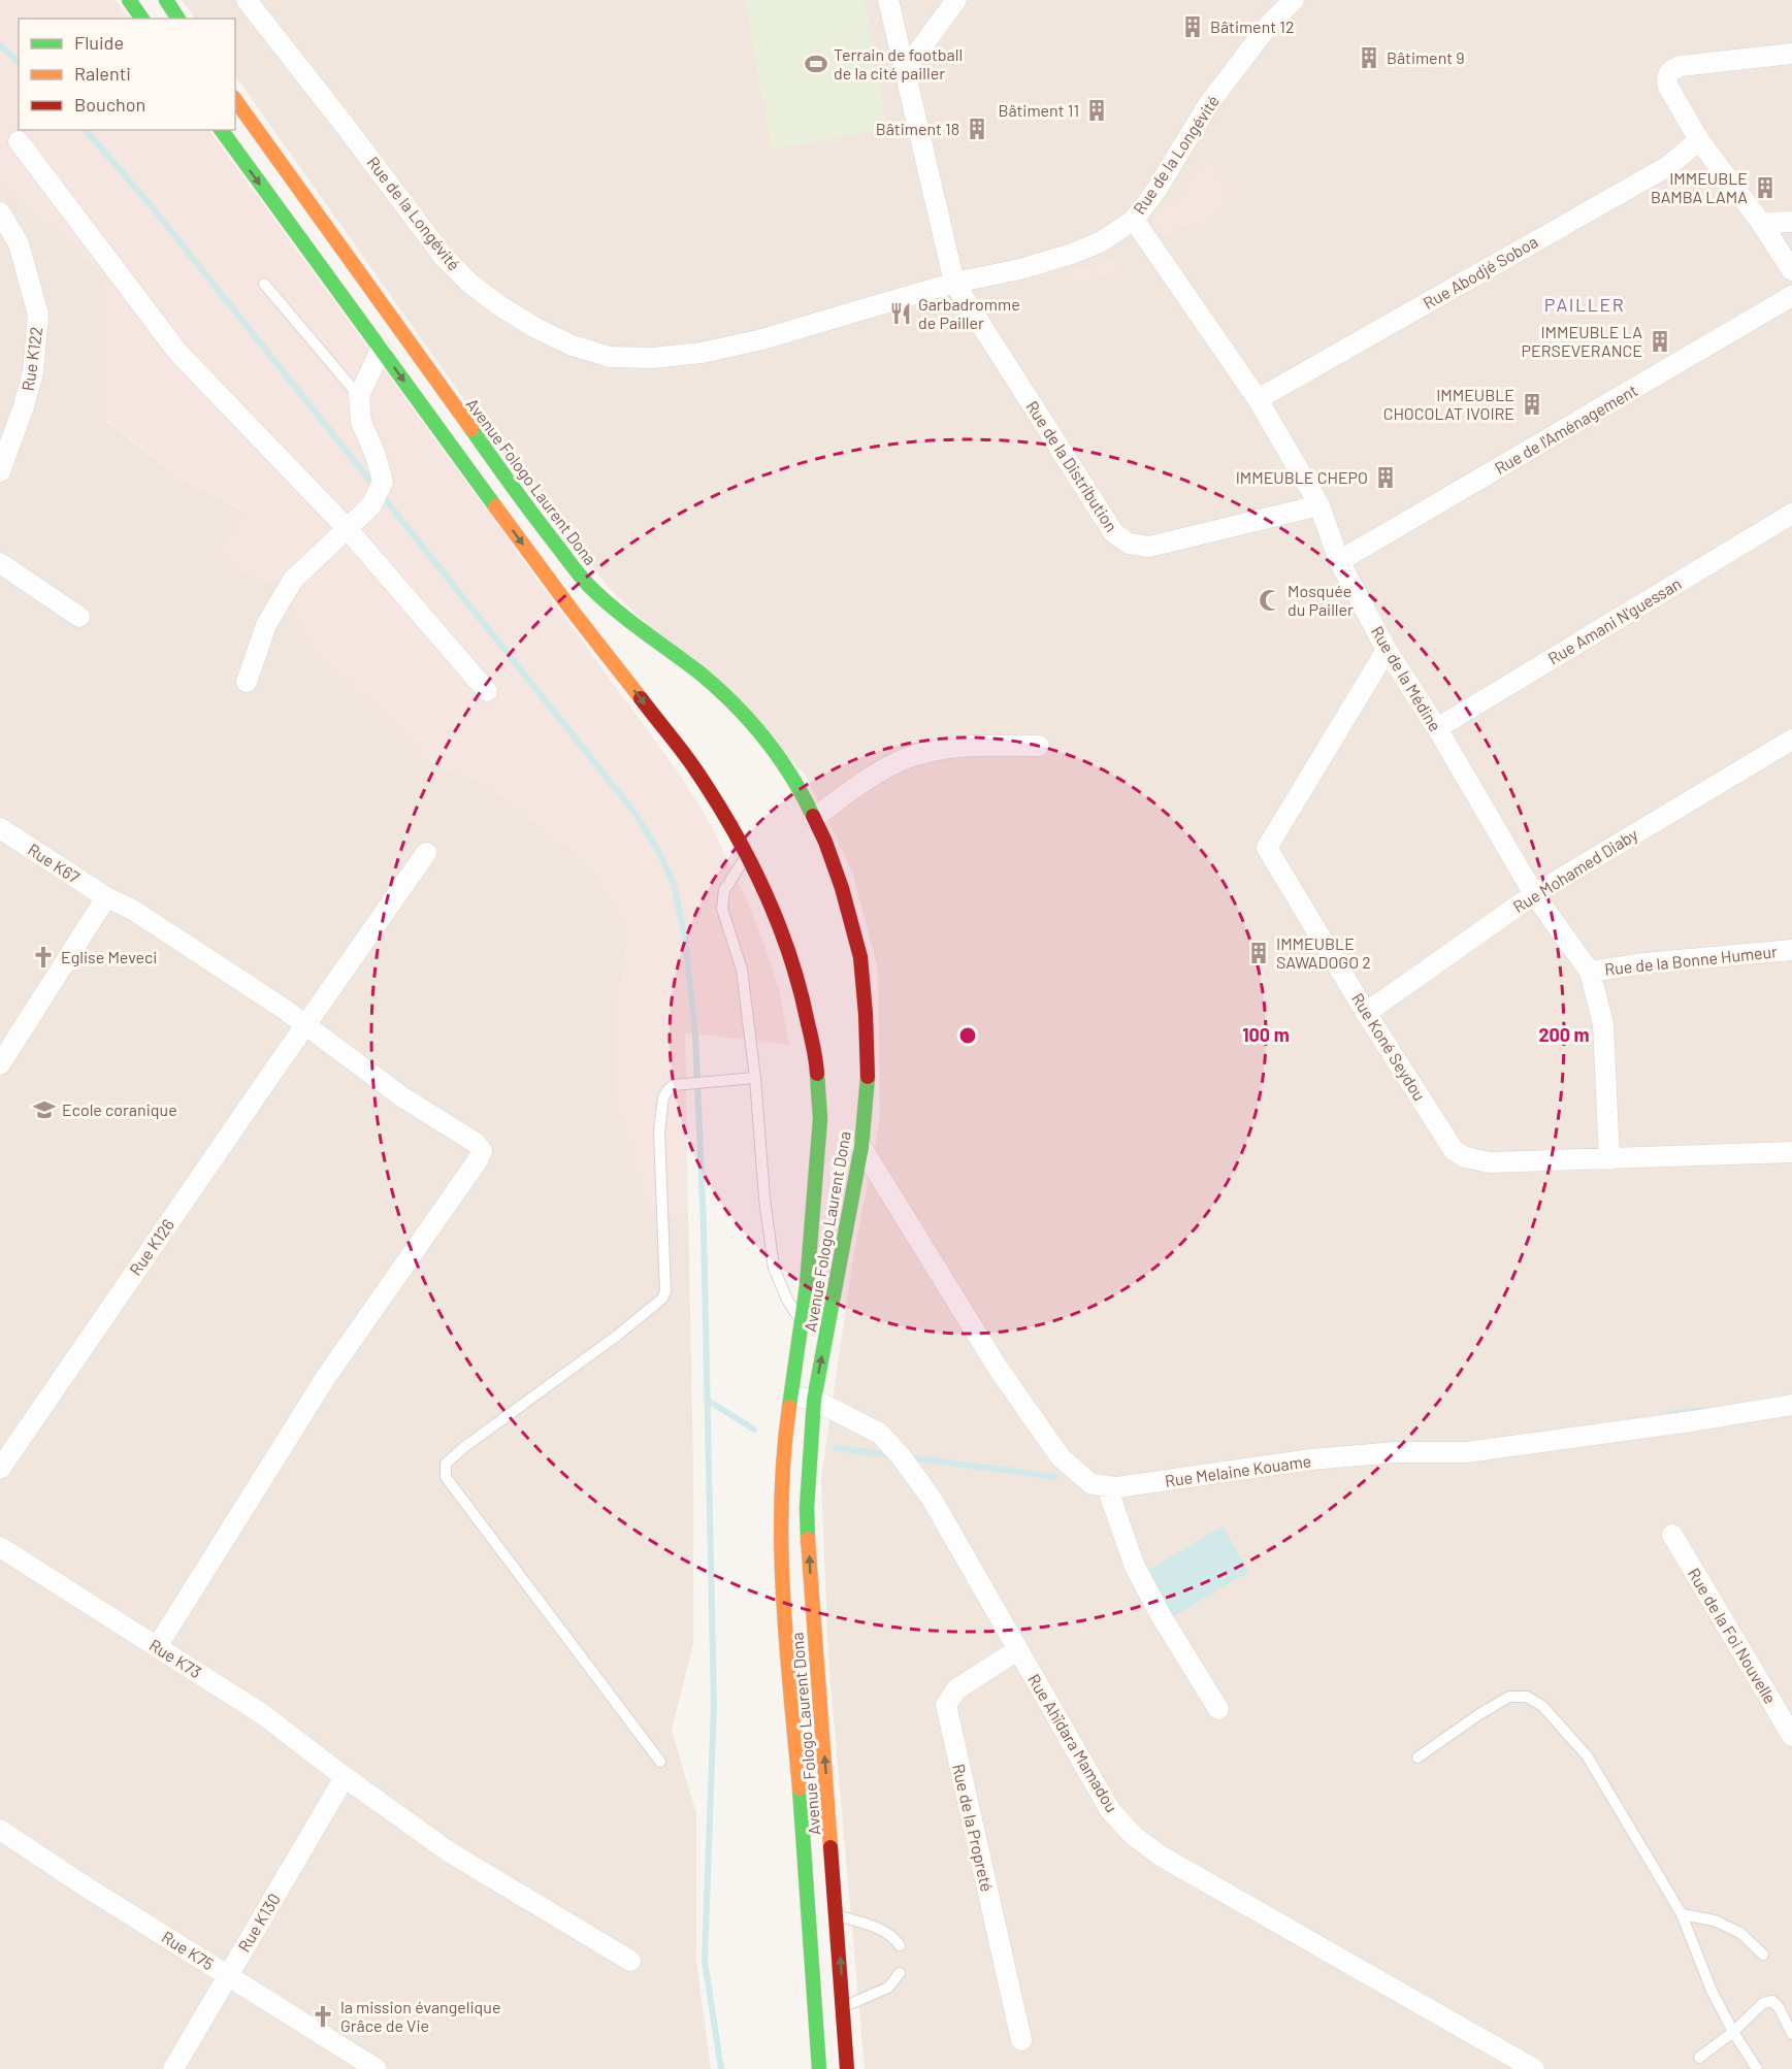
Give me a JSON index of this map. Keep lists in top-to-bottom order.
{
  "streets": {
    "main road": ["Avenue Fologo Laurent Dona"],
    "street": [
      "Rue de la Longévité",
      "Rue Abodjé Soboa",
      "Rue K122",
      "Rue de l'Aménagement",
      "Rue de la Distribution",
      "Rue Amani N'guessan",
      "Rue de la Médine",
      "Rue K67",
      "Rue Mohamed Diaby",
      "Rue de la Bonne Humeur",
      "Rue Koné Seydou",
      "Rue K126",
      "Rue Melaine Kouame",
      "Rue de la Foi Nouvelle",
      "Rue K73",
      "Rue Ahïdara Mamadou",
      "Rue de la Propreté",
      "Rue K130",
      "Rue K75"
    ]
  },
  "crossings": [
    ["Rue de la Longévité", "Rue de la Distribution"],
    ["Rue de la Longévité", "Rue de la Médine"],
    ["Rue Abodjé Soboa", "Rue de la Médine"],
    ["Rue de l'Aménagement", "Rue de la Médine"],
    ["Rue de la Distribution", "Rue de la Médine"],
    ["Avenue Fologo Laurent Dona", "Rue Melaine Kouame"],
    ["Avenue Fologo Laurent Dona", "Rue Ahïdara Mamadou"],
    ["Rue Amani N'guessan", "Rue de la Médine"],
    ["Rue de la Médine", "Rue Mohamed Diaby"],
    ["Rue de la Médine", "Rue de la Bonne Humeur"],
    ["Rue de la Médine", "Rue Koné Seydou"],
    ["Rue K67", "Rue K126"],
    ["Rue K67", "Rue K73"],
    ["Rue Mohamed Diaby", "Rue Koné Seydou"],
    ["Rue K73", "Rue K130"],
    ["Rue Ahïdara Mamadou", "Rue de la Propreté"],
    ["Rue K130", "Rue K75"]
  ],
  "districts": ["PAILLER"],
  "places": {
    "building": [
      "Bâtiment 12",
      "Bâtiment 9",
      "Bâtiment 11",
      "Bâtiment 18",
      "IMMEUBLE BAMBA LAMA",
      "IMMEUBLE LA PERSEVERANCE",
      "IMMEUBLE CHOCOLAT IVOIRE",
      "IMMEUBLE CHEPO",
      "IMMEUBLE SAWADOGO 2"
    ],
    "sports": ["Terrain de football de la cité pailler"],
    "restaurant": ["Garbadromme de Pailler"],
    "mosque": ["Mosquée du Pailler"],
    "church": ["Eglise Meveci", "la mission évangelique Grâce de Vie"],
    "school or university": ["Ecole coranique"]
  },
  "legend": ["Fluide", "Ralenti", "Bouchon"],
  "rings": ["100 m", "200 m"]
}
